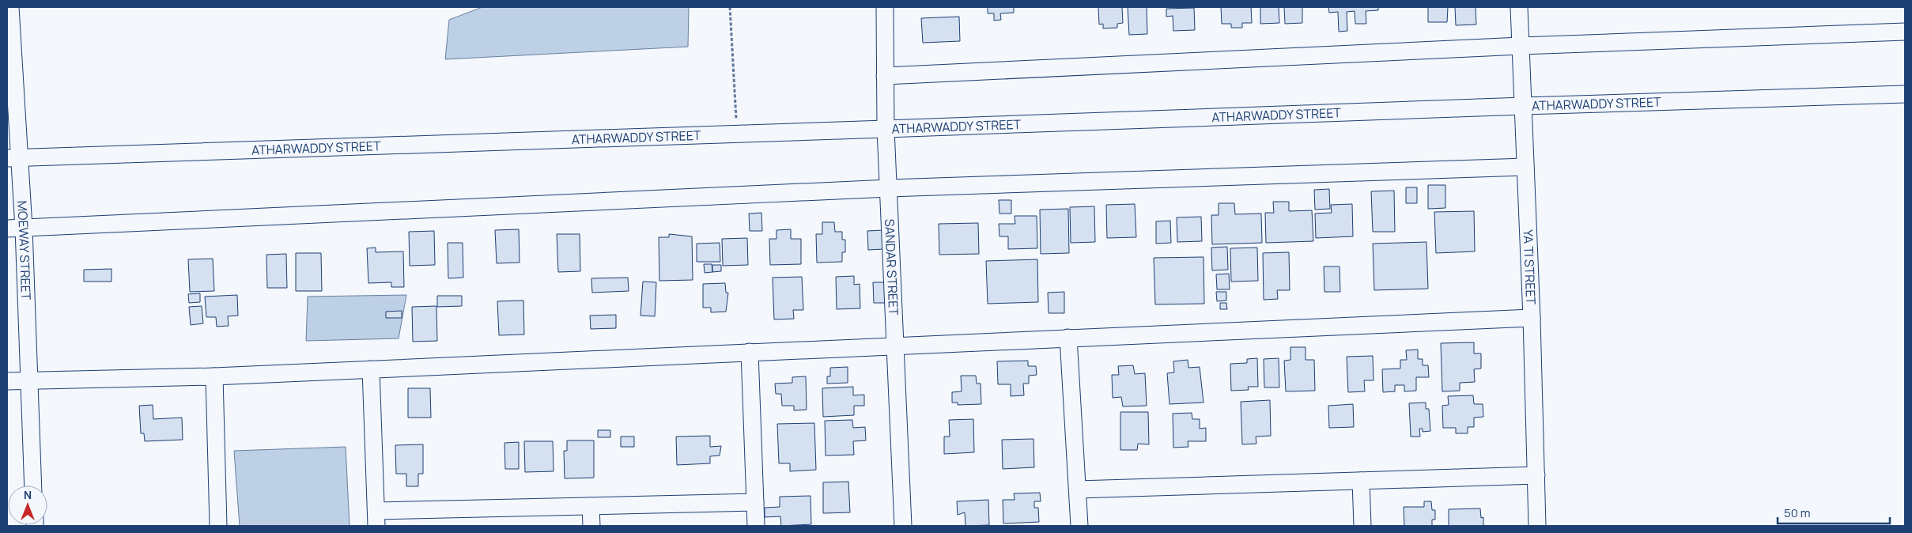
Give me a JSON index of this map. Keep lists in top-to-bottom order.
{
  "streets": {
    "street": [
      "ATHARWADDY STREET",
      "MOEWAY STREET",
      "SANDAR STREET",
      "YA TI STREET"
    ]
  },
  "crossings": [
    ["ATHARWADDY STREET", "MOEWAY STREET"],
    ["ATHARWADDY STREET", "SANDAR STREET"],
    ["ATHARWADDY STREET", "YA TI STREET"]
  ],
  "scale_bar": "50 m",
  "north": "top"
}
